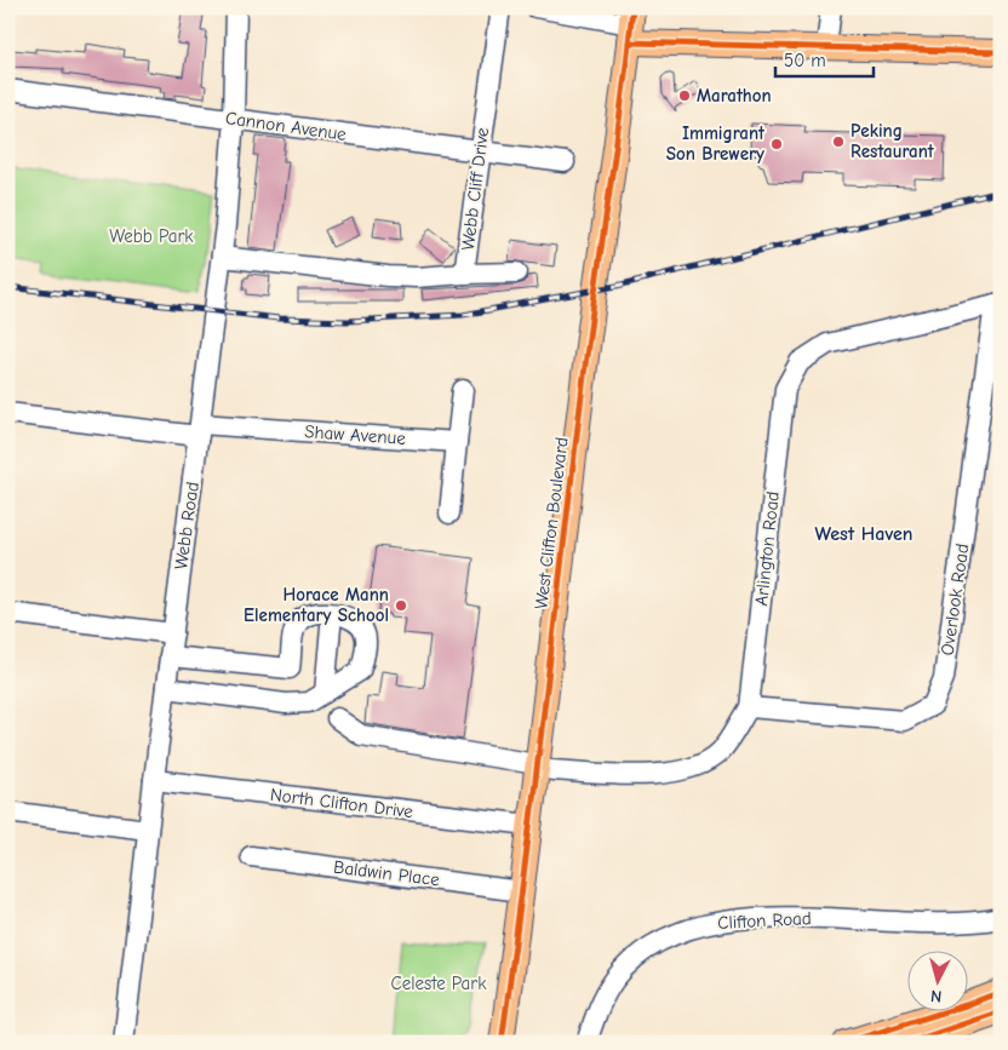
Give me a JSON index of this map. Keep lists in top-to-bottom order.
{
  "streets": {
    "main road": ["West Clifton Boulevard"],
    "street": [
      "Cannon Avenue",
      "Webb Cliff Drive",
      "Shaw Avenue",
      "Webb Road",
      "Arlington Road",
      "Overlook Road",
      "North Clifton Drive",
      "Baldwin Place",
      "Clifton Road"
    ]
  },
  "crossings": [
    ["Cannon Avenue", "Webb Cliff Drive"],
    ["Cannon Avenue", "Webb Road"],
    ["Webb Cliff Drive", "Webb Road"],
    ["Shaw Avenue", "Webb Road"],
    ["West Clifton Boulevard", "Arlington Road"],
    ["West Clifton Boulevard", "North Clifton Drive"],
    ["West Clifton Boulevard", "Baldwin Place"],
    ["Webb Road", "North Clifton Drive"],
    ["Arlington Road", "Overlook Road"]
  ],
  "districts": ["West Haven"],
  "parks": ["Webb Park", "Celeste Park"],
  "places": [
    "Marathon",
    "Peking Restaurant",
    "Immigrant Son Brewery",
    "Horace Mann Elementary School"
  ],
  "scale_bar": "50 m",
  "north": "bottom"
}
